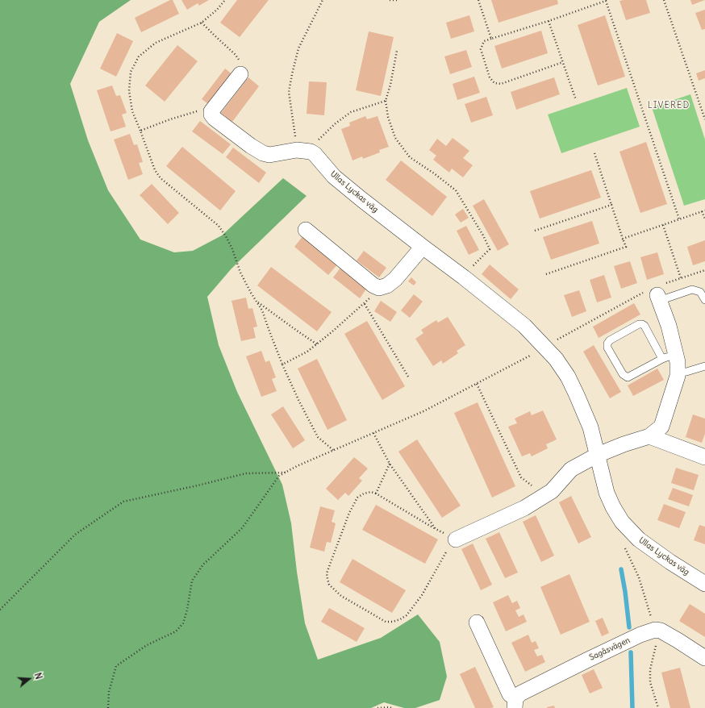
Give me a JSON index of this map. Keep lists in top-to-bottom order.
{
  "streets": {
    "street": ["Ullas Lyckas väg", "Sagåsvägen"]
  },
  "districts": ["LIVERED"],
  "north": "right"
}
